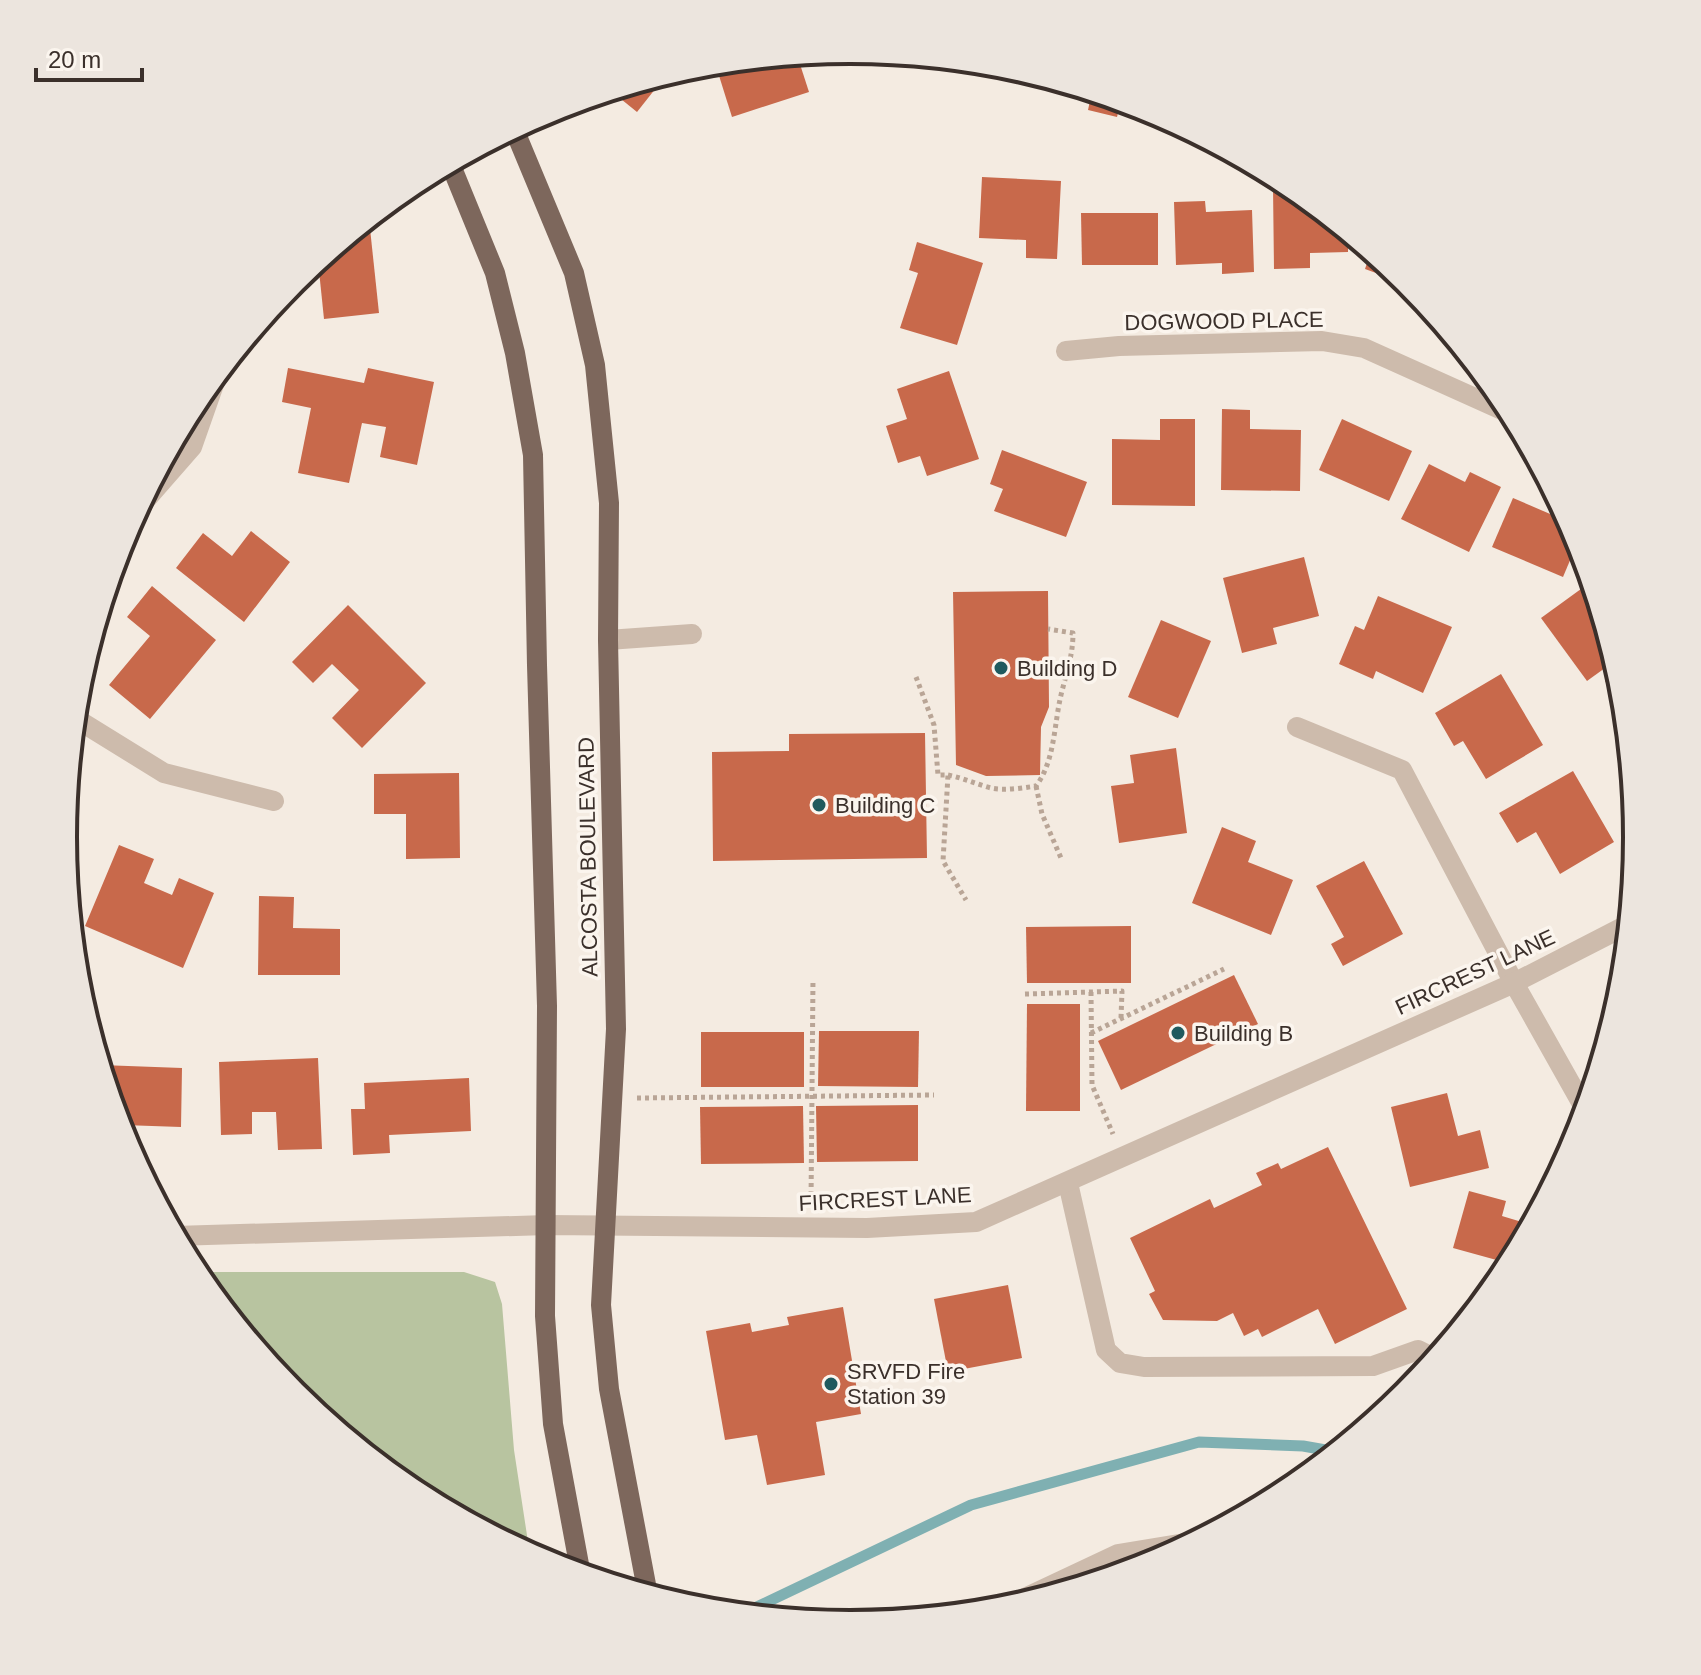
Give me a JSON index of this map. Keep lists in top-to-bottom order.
{
  "streets": {
    "main road": ["ALCOSTA BOULEVARD"],
    "street": ["DOGWOOD PLACE", "FIRCREST LANE"]
  },
  "crossings": [
    ["ALCOSTA BOULEVARD", "FIRCREST LANE"]
  ],
  "places": [
    "Building D",
    "Building C",
    "Building B",
    "SRVFD Fire Station 39"
  ],
  "scale_bar": "20 m"
}
